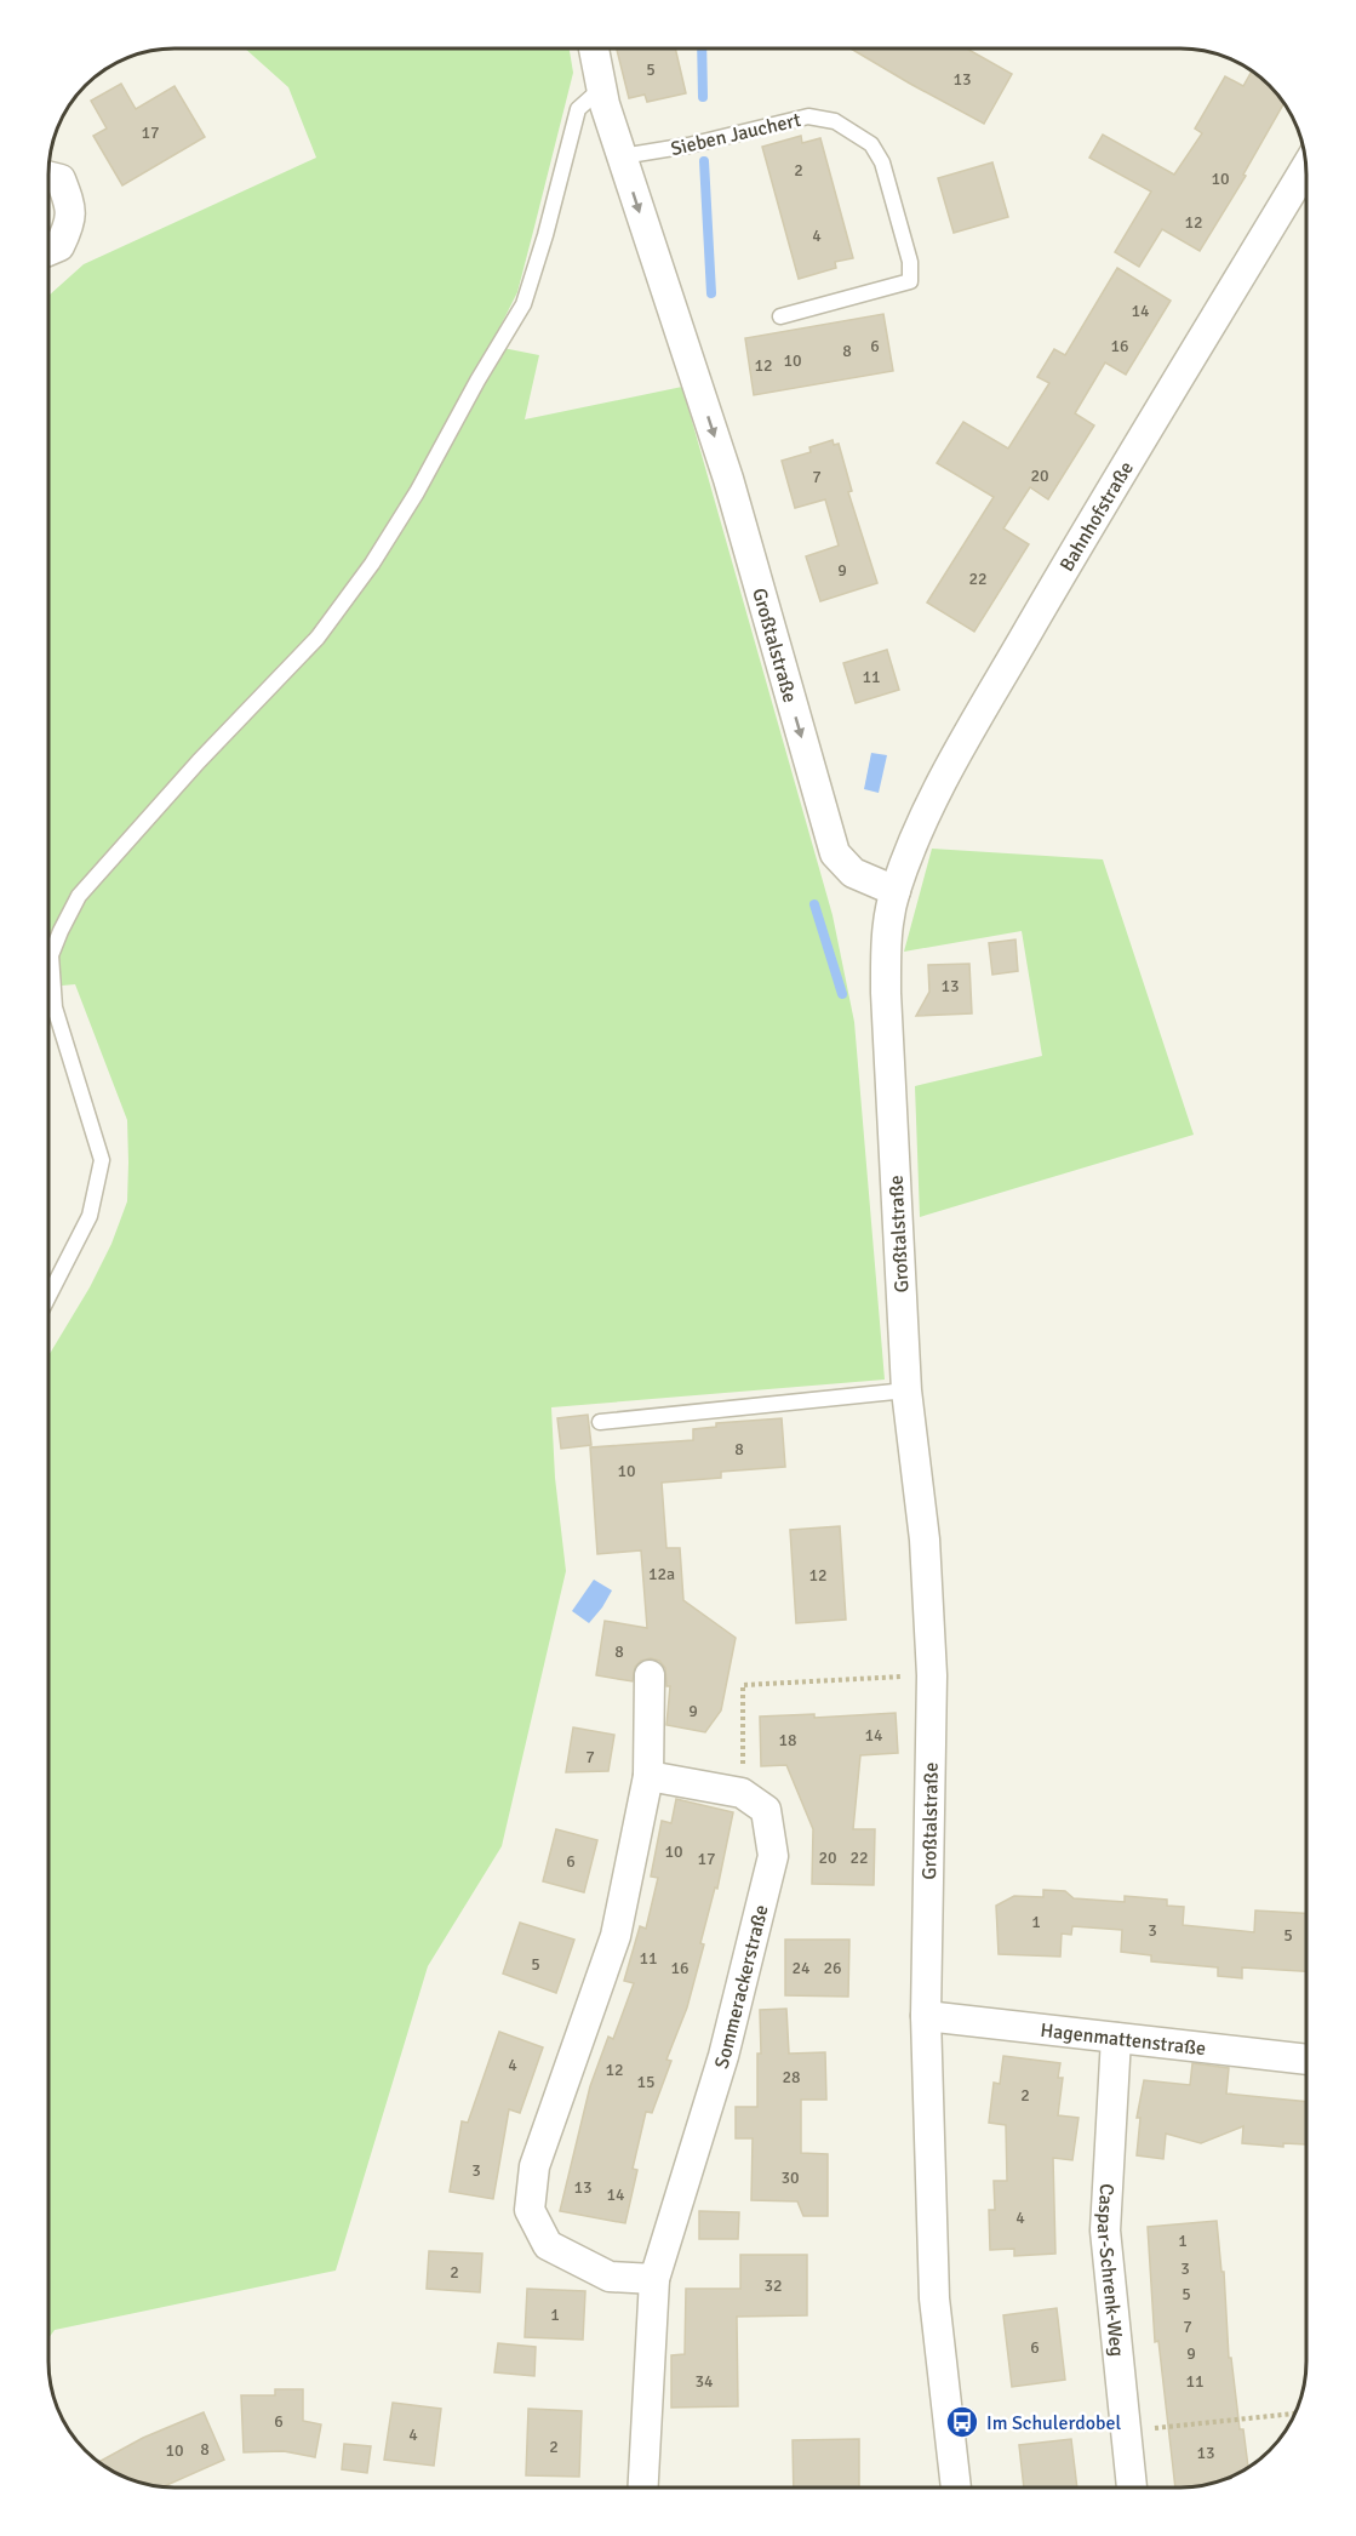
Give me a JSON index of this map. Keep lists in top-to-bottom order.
{
  "streets": {
    "street": [
      "Bahnhofstraße",
      "Großtalstraße",
      "Sommerackerstraße",
      "Hagenmattenstraße",
      "Caspar-Schrenk-Weg"
    ],
    "lane": ["Sieben Jauchert"]
  },
  "crossings": [
    ["Sieben Jauchert", "Großtalstraße"],
    ["Bahnhofstraße", "Großtalstraße"],
    ["Großtalstraße", "Hagenmattenstraße"],
    ["Hagenmattenstraße", "Caspar-Schrenk-Weg"]
  ],
  "places": {
    "bus stop": ["Im Schulerdobel"]
  },
  "house_numbers": [
    "5",
    "13",
    "17",
    "2",
    "10",
    "12",
    "4",
    "14",
    "6",
    "16",
    "8",
    "10",
    "12",
    "20",
    "7",
    "9",
    "22",
    "11",
    "13",
    "8",
    "10",
    "12a",
    "12",
    "8",
    "9",
    "14",
    "18",
    "7",
    "10",
    "20",
    "22",
    "17",
    "6",
    "1",
    "3",
    "5",
    "11",
    "5",
    "16",
    "24",
    "26",
    "4",
    "12",
    "28",
    "15",
    "2",
    "3",
    "30",
    "13",
    "14",
    "4",
    "1",
    "3",
    "2",
    "32",
    "5",
    "1",
    "7",
    "6",
    "9",
    "34",
    "11",
    "6",
    "4",
    "2",
    "8",
    "10",
    "13"
  ]
}
